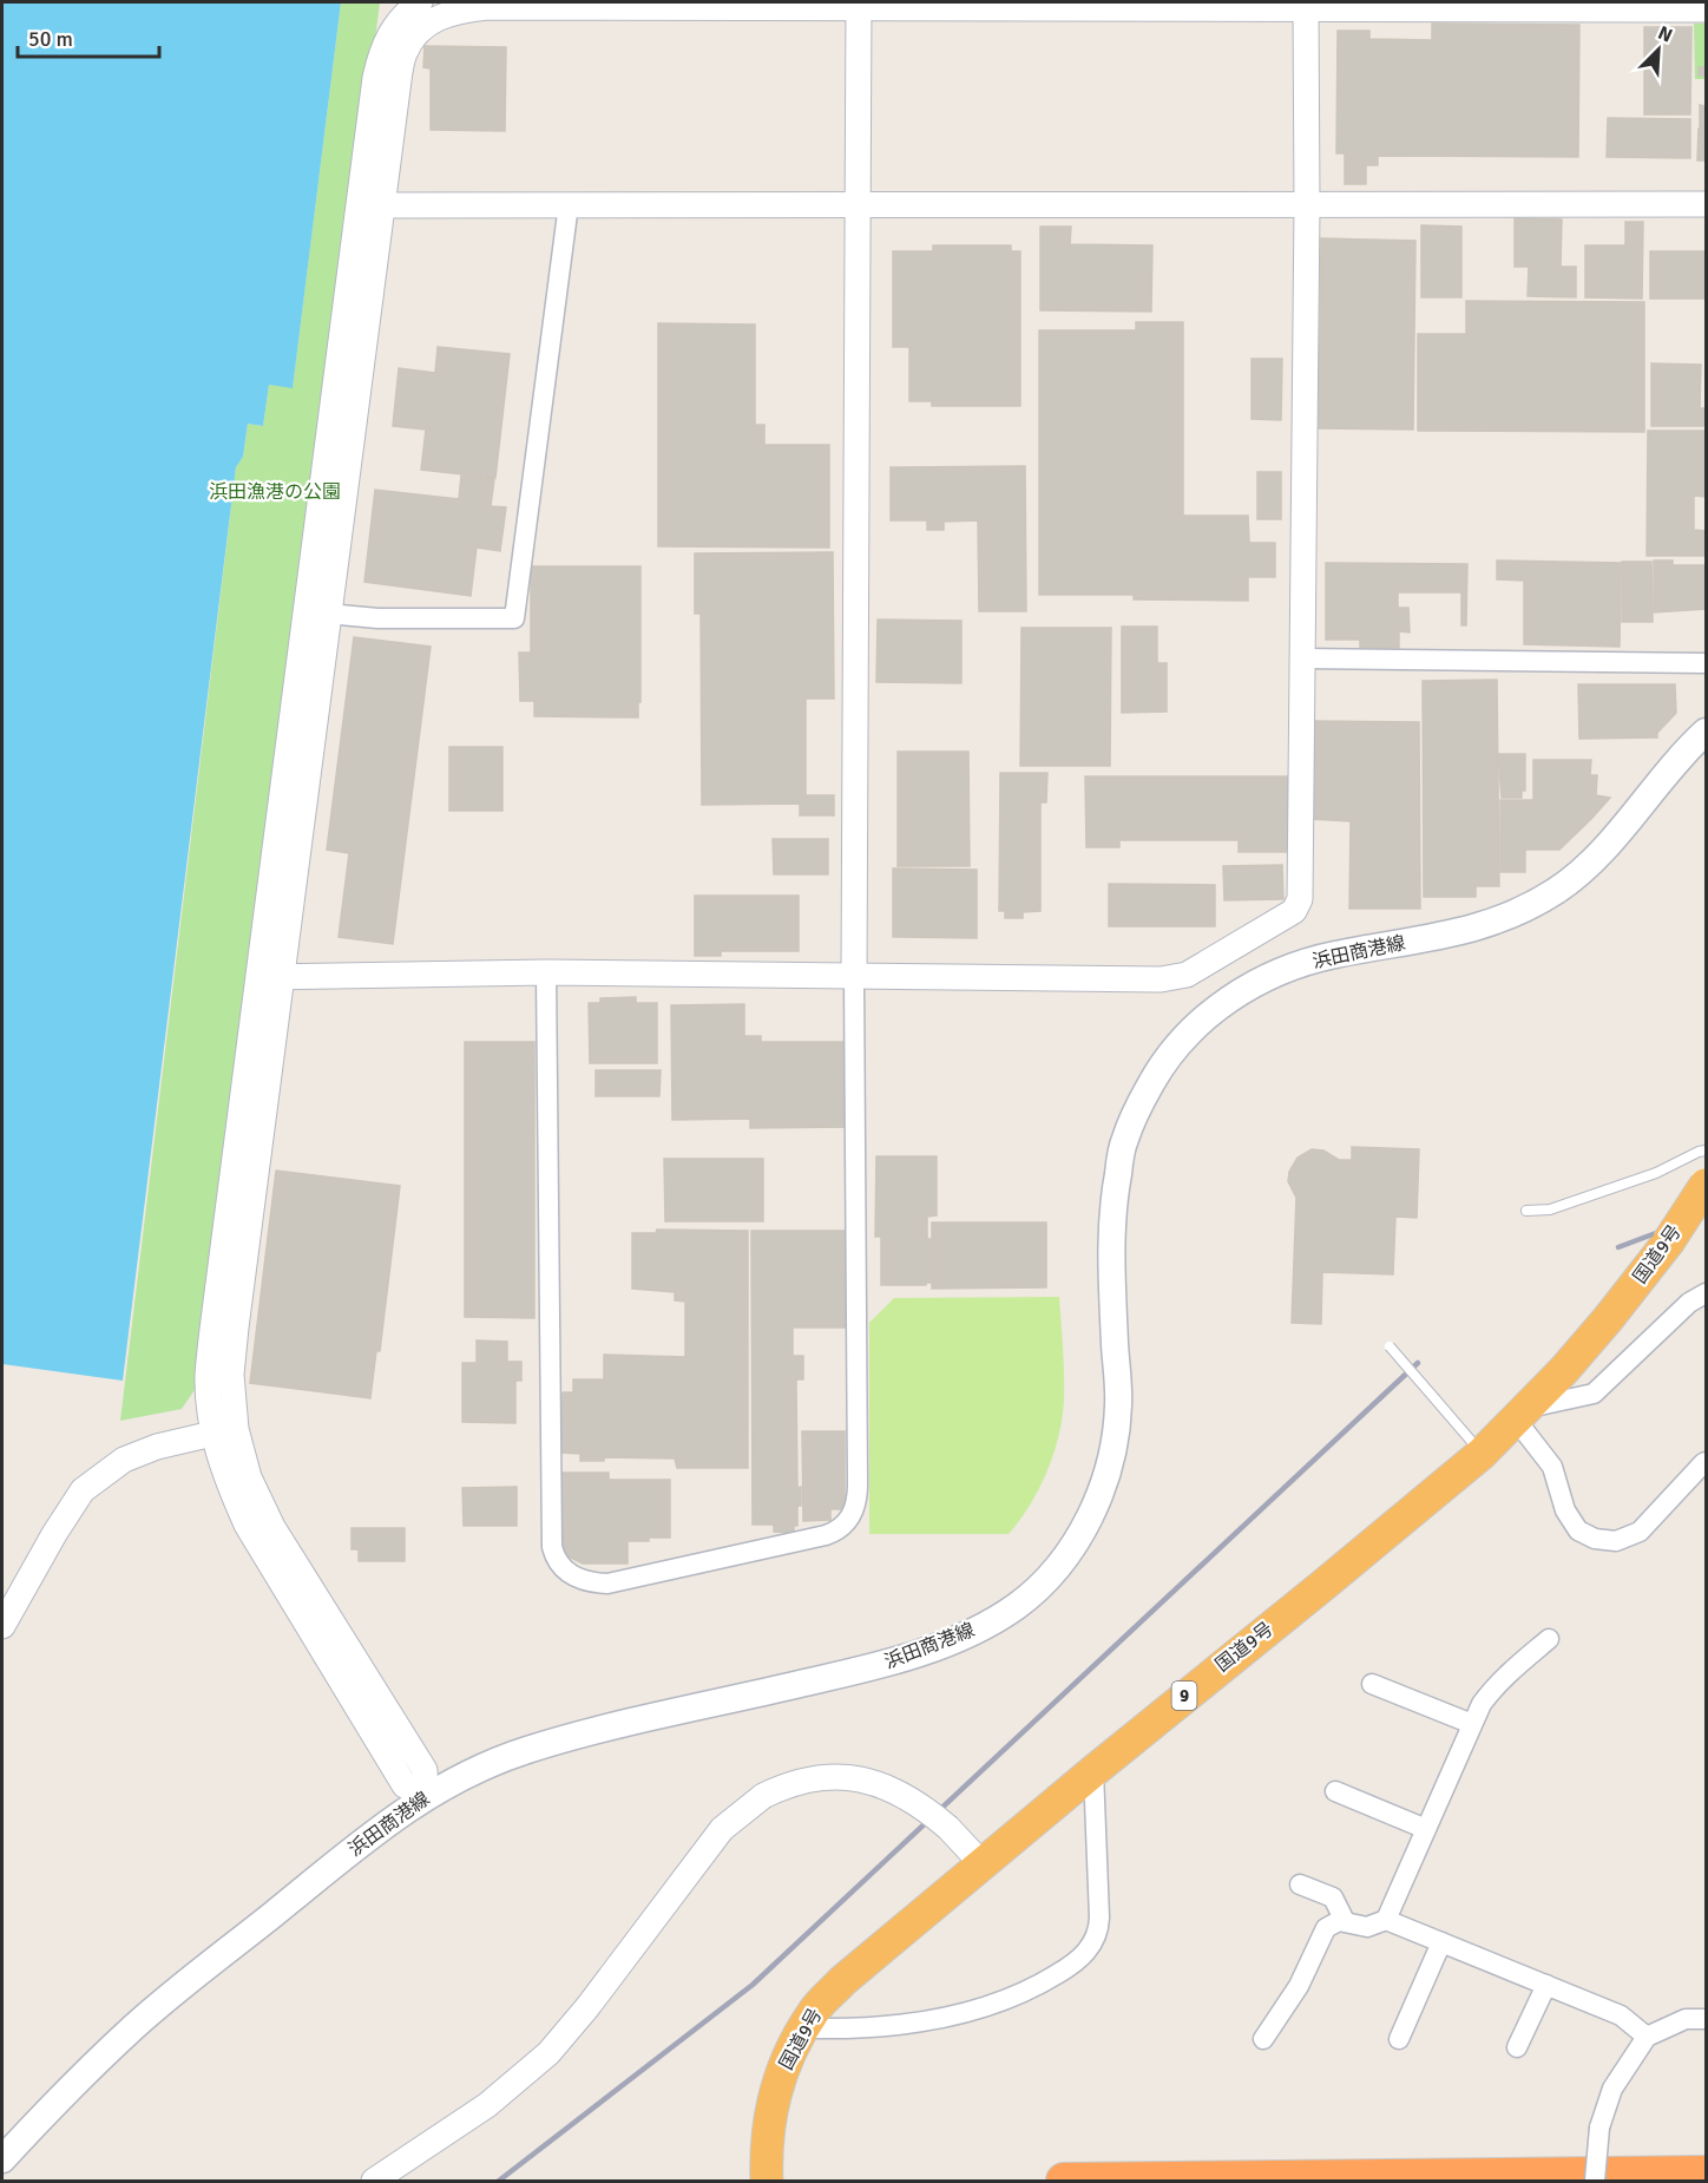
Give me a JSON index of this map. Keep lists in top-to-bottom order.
{
  "streets": {
    "highway": ["国道9号", "9"],
    "main road": ["浜田商港線"]
  },
  "parks": ["浜田漁港の公園"],
  "scale_bar": "50 m",
  "north": "top right"
}
